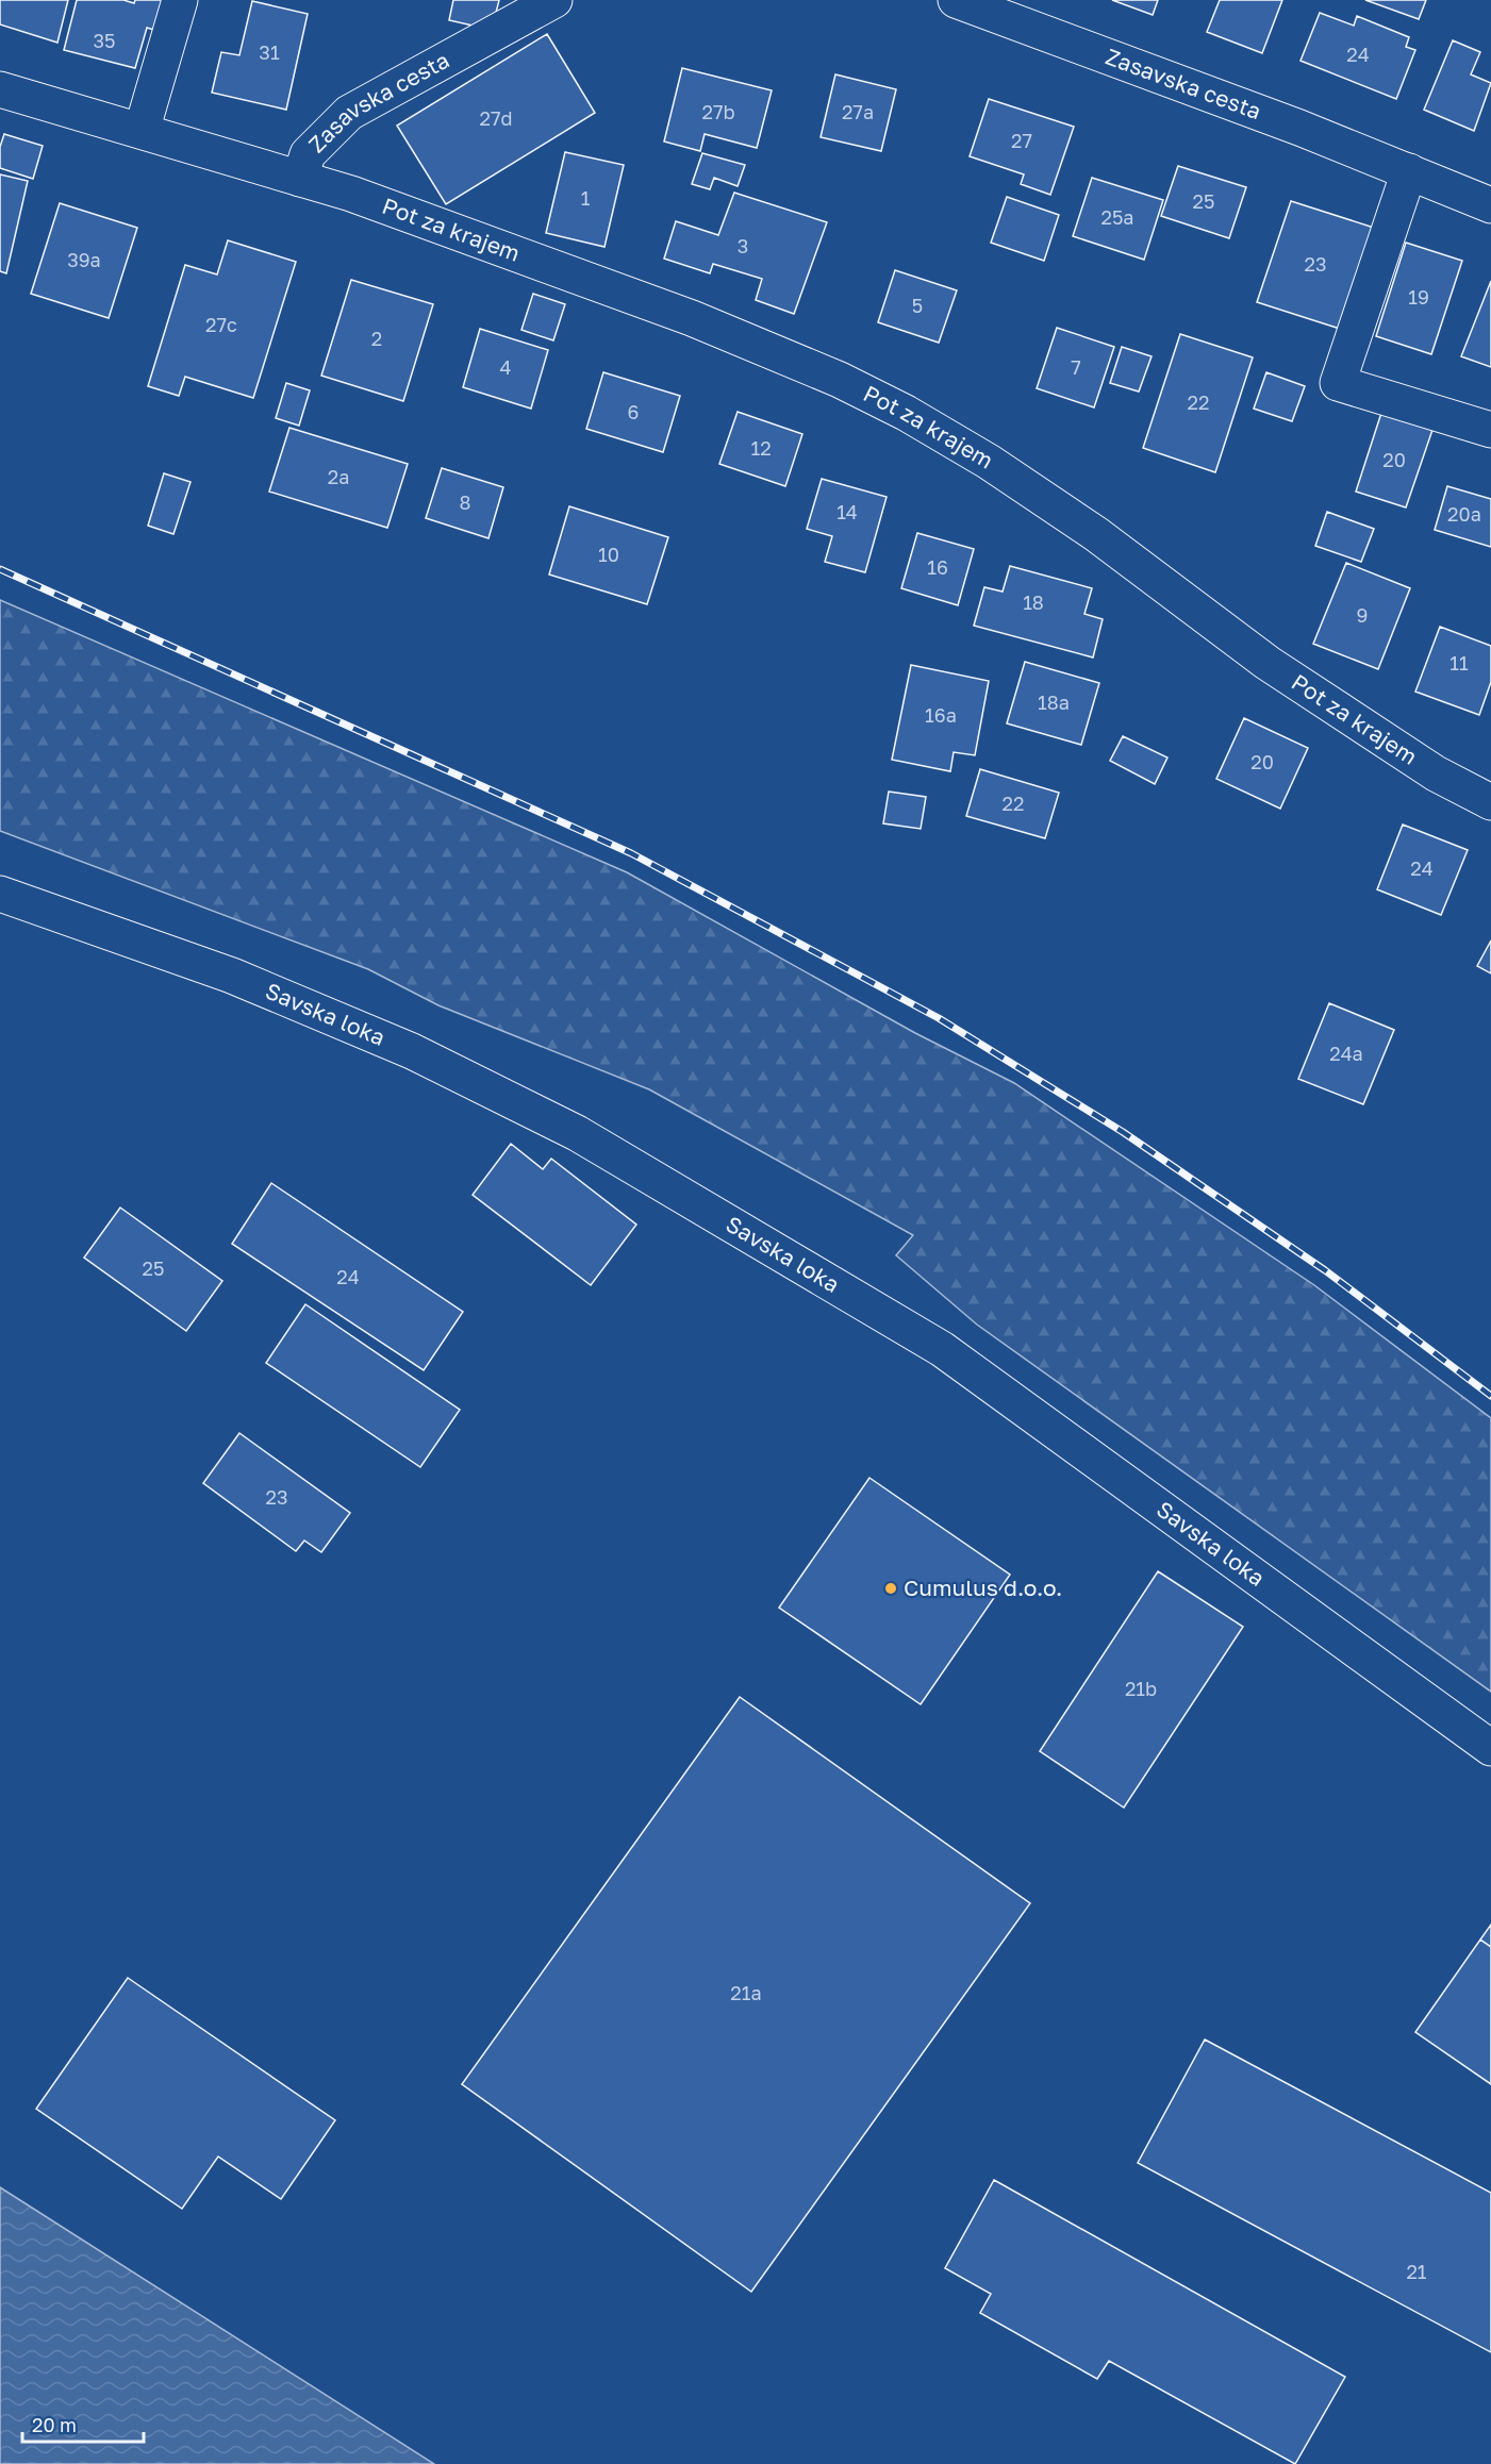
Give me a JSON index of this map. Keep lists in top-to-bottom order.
{
  "streets": {
    "street": ["Zasavska cesta", "Pot za krajem", "Savska loka"]
  },
  "crossings": [
    ["Zasavska cesta", "Pot za krajem"]
  ],
  "places": ["Cumulus d.o.o."],
  "house_numbers": [
    "35",
    "31",
    "24",
    "27b",
    "27a",
    "27d",
    "27",
    "1",
    "25",
    "25a",
    "3",
    "39a",
    "23",
    "19",
    "5",
    "27c",
    "2",
    "4",
    "7",
    "22",
    "6",
    "12",
    "20",
    "2a",
    "8",
    "14",
    "20a",
    "10",
    "16",
    "18",
    "9",
    "11",
    "18a",
    "16a",
    "20",
    "22",
    "24",
    "24a",
    "25",
    "24",
    "23",
    "21b",
    "21a",
    "21"
  ],
  "scale_bar": "20 m"
}
